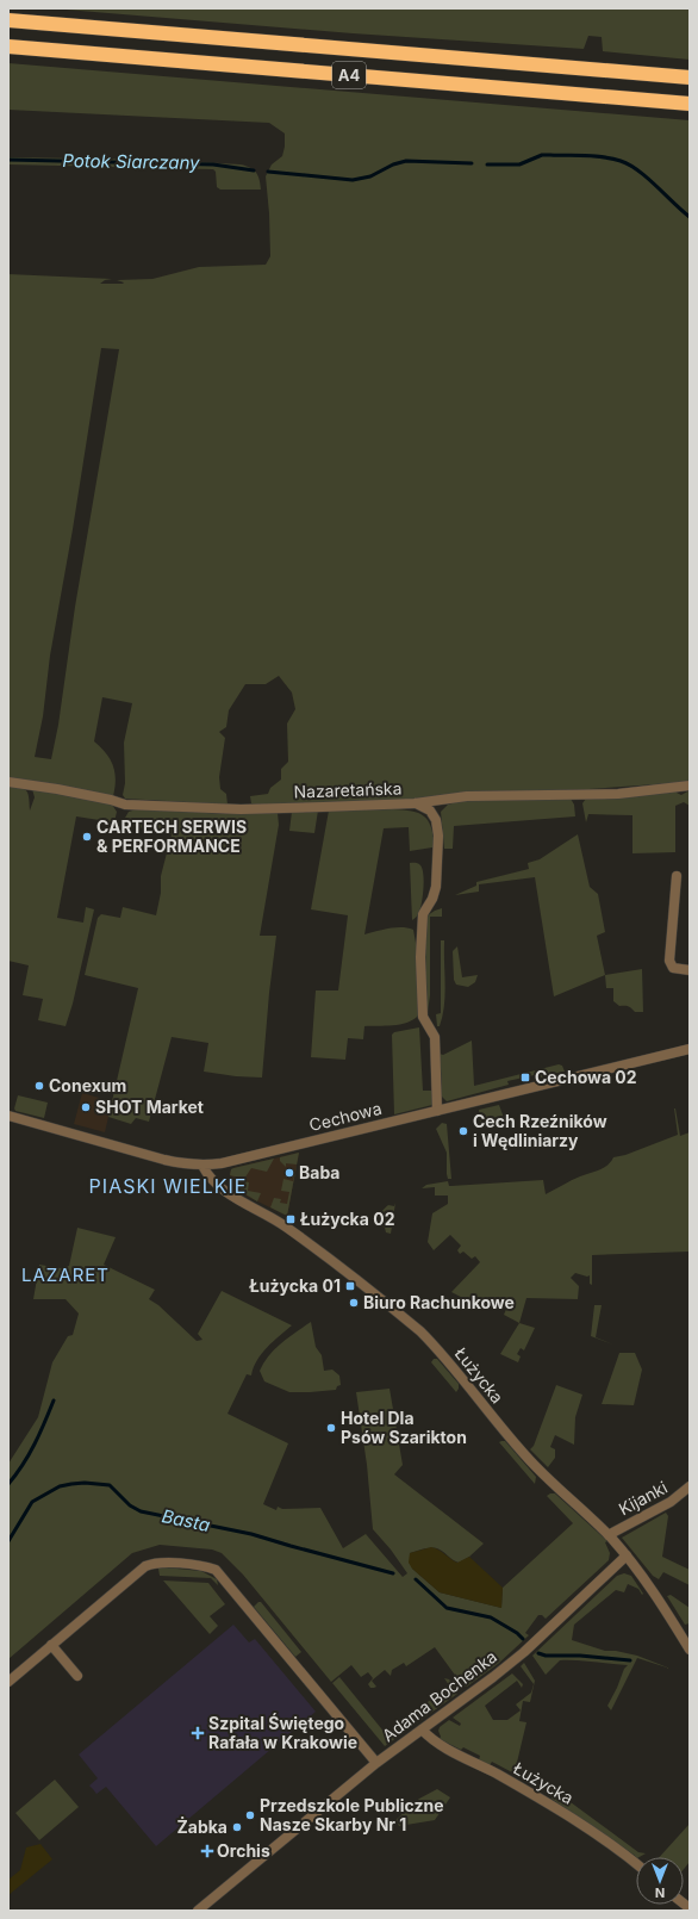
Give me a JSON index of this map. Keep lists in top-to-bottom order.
{
  "streets": {
    "highway": ["A4"],
    "street": [
      "Nazaretańska",
      "Cechowa",
      "Łużycka",
      "Kijanki",
      "Adama Bochenka"
    ]
  },
  "crossings": [
    ["Cechowa", "Łużycka"],
    ["Łużycka", "Kijanki"],
    ["Łużycka", "Adama Bochenka"]
  ],
  "districts": ["PIASKI WIELKIE", "LAZARET"],
  "water": ["Potok Siarczany", "Basta"],
  "places": {
    "other": [
      "CARTECH SERWIS & PERFORMANCE",
      "Conexum",
      "SHOT Market",
      "Cech Rzeźników i Wędliniarzy",
      "Baba",
      "Biuro Rachunkowe",
      "Hotel Dla Psów Szarikton",
      "Przedszkole Publiczne Nasze Skarby Nr 1",
      "Żabka"
    ],
    "transit": ["Cechowa 02", "Łużycka 02", "Łużycka 01"],
    "health": ["Szpital Świętego Rafała w Krakowie", "Orchis"]
  },
  "north": "bottom"
}
